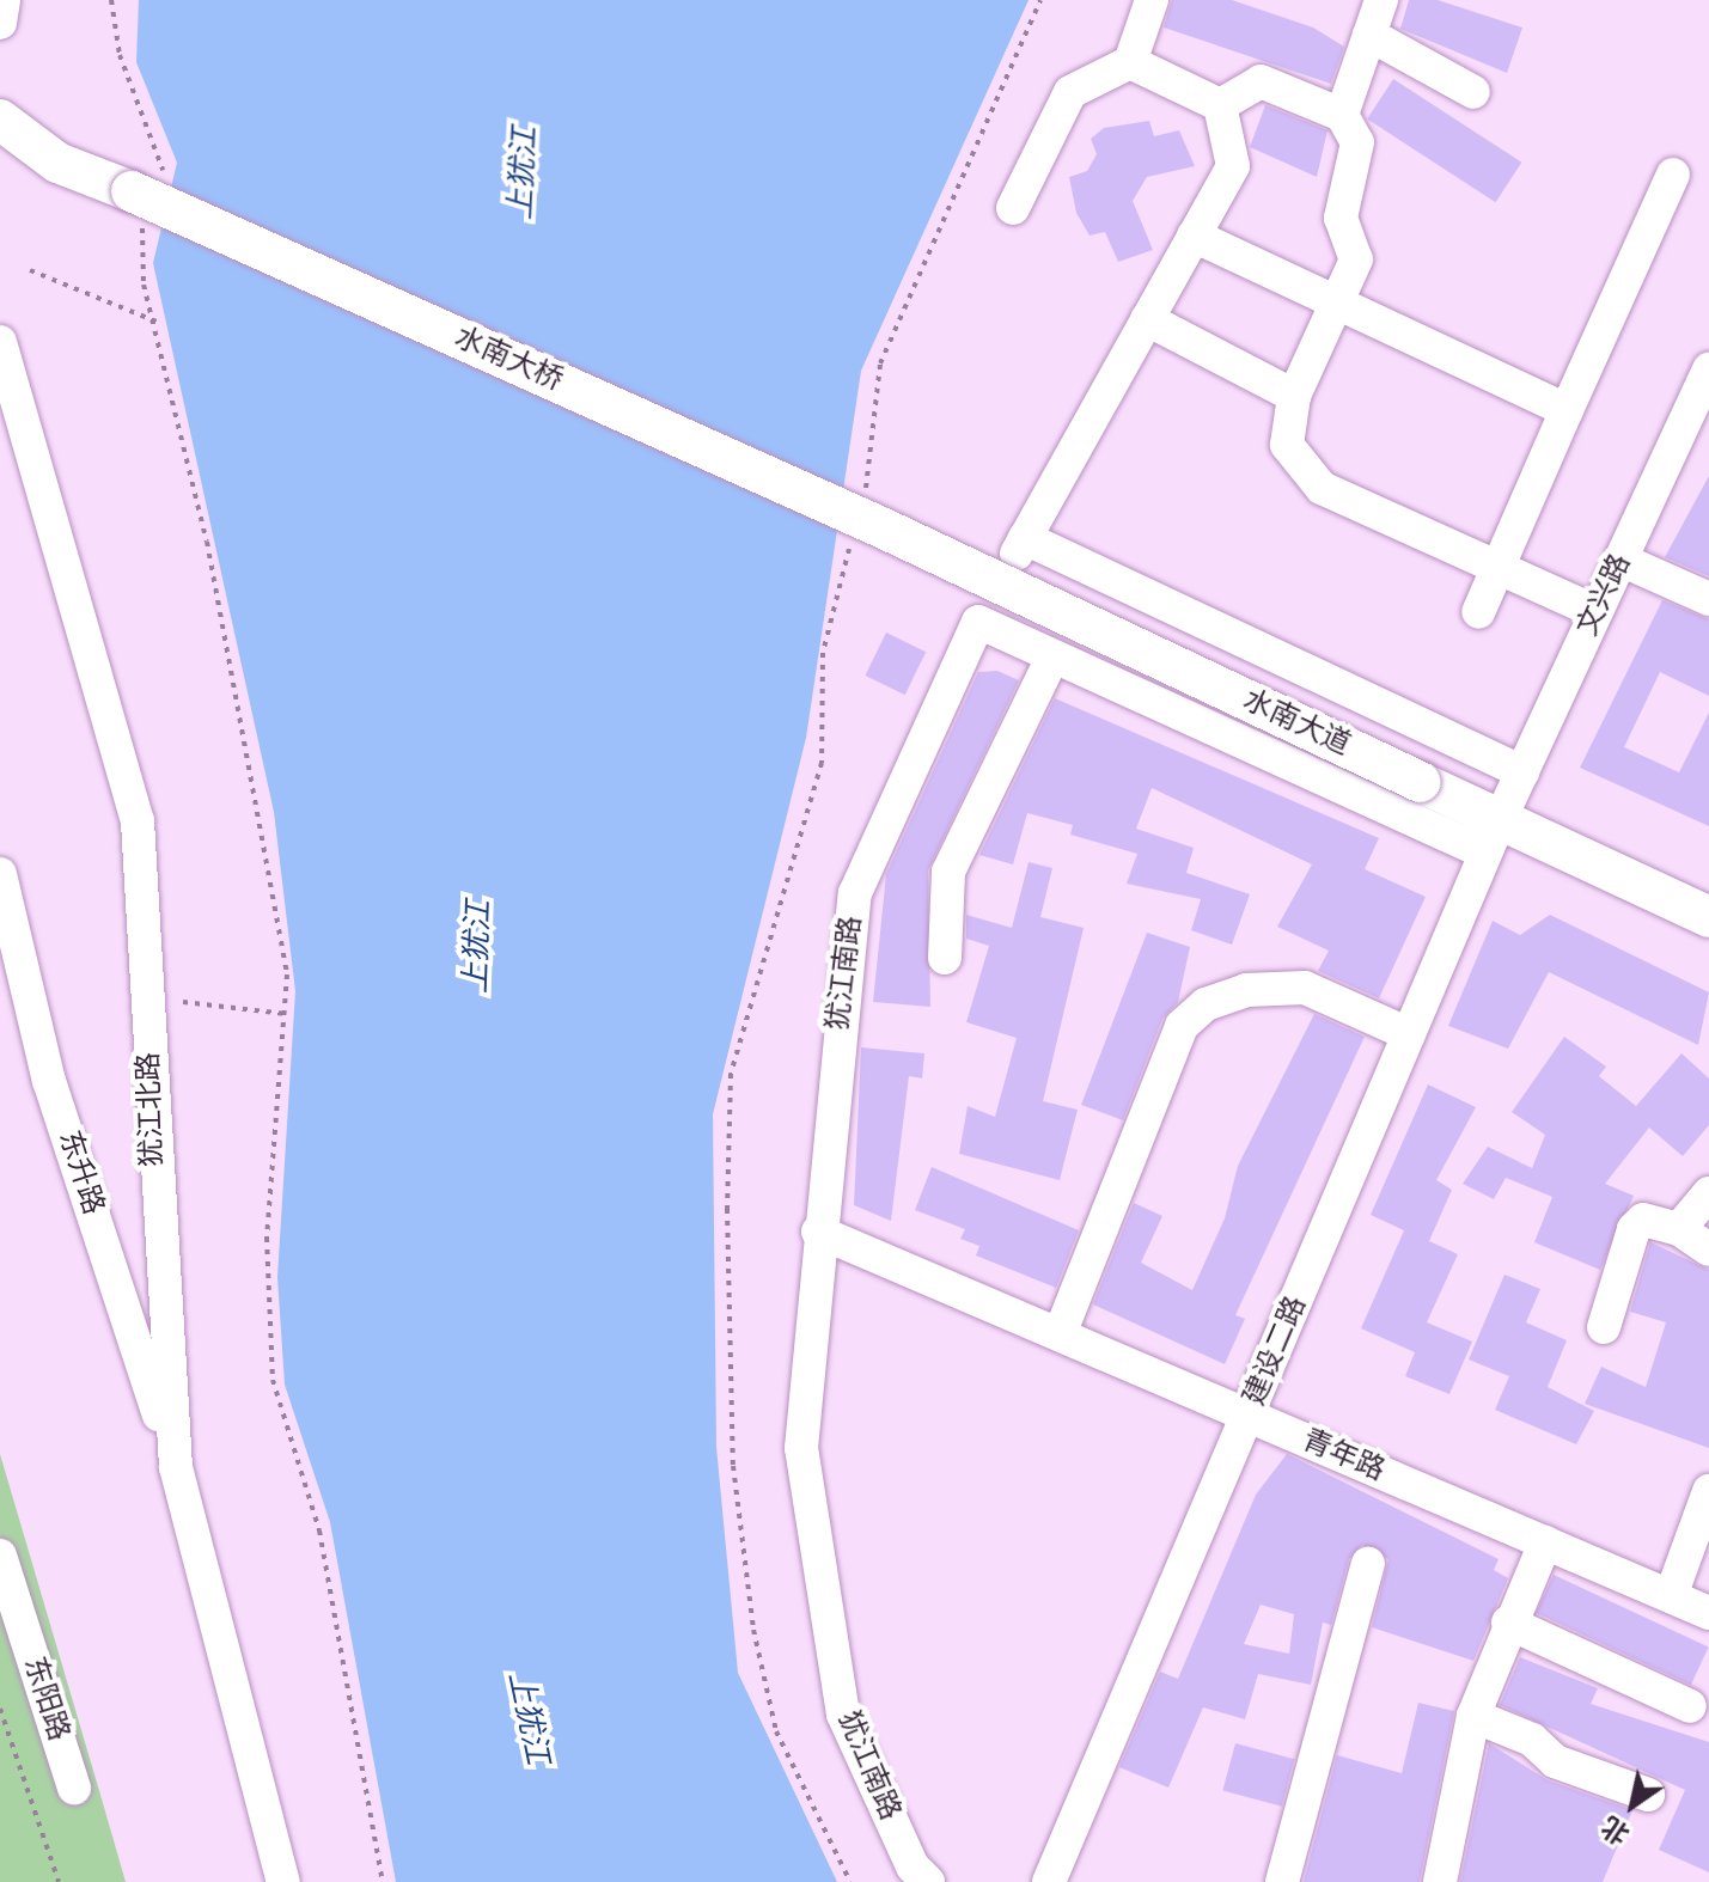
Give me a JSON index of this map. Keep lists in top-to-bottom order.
{
  "streets": {
    "main road": ["水南大桥", "水南大道"],
    "street": [
      "文兴路",
      "犹江南路",
      "犹江北路",
      "东升路",
      "建设二路",
      "青年路",
      "东阳路"
    ]
  },
  "crossings": [
    ["水南大桥", "水南大道"],
    ["文兴路", "水南大道"],
    ["文兴路", "犹江南路"],
    ["文兴路", "建设二路"],
    ["水南大道", "犹江南路"],
    ["水南大道", "建设二路"],
    ["犹江南路", "建设二路"],
    ["犹江南路", "青年路"],
    ["犹江北路", "东升路"],
    ["建设二路", "青年路"]
  ],
  "water": ["上犹江"],
  "north": "bottom left"
}
